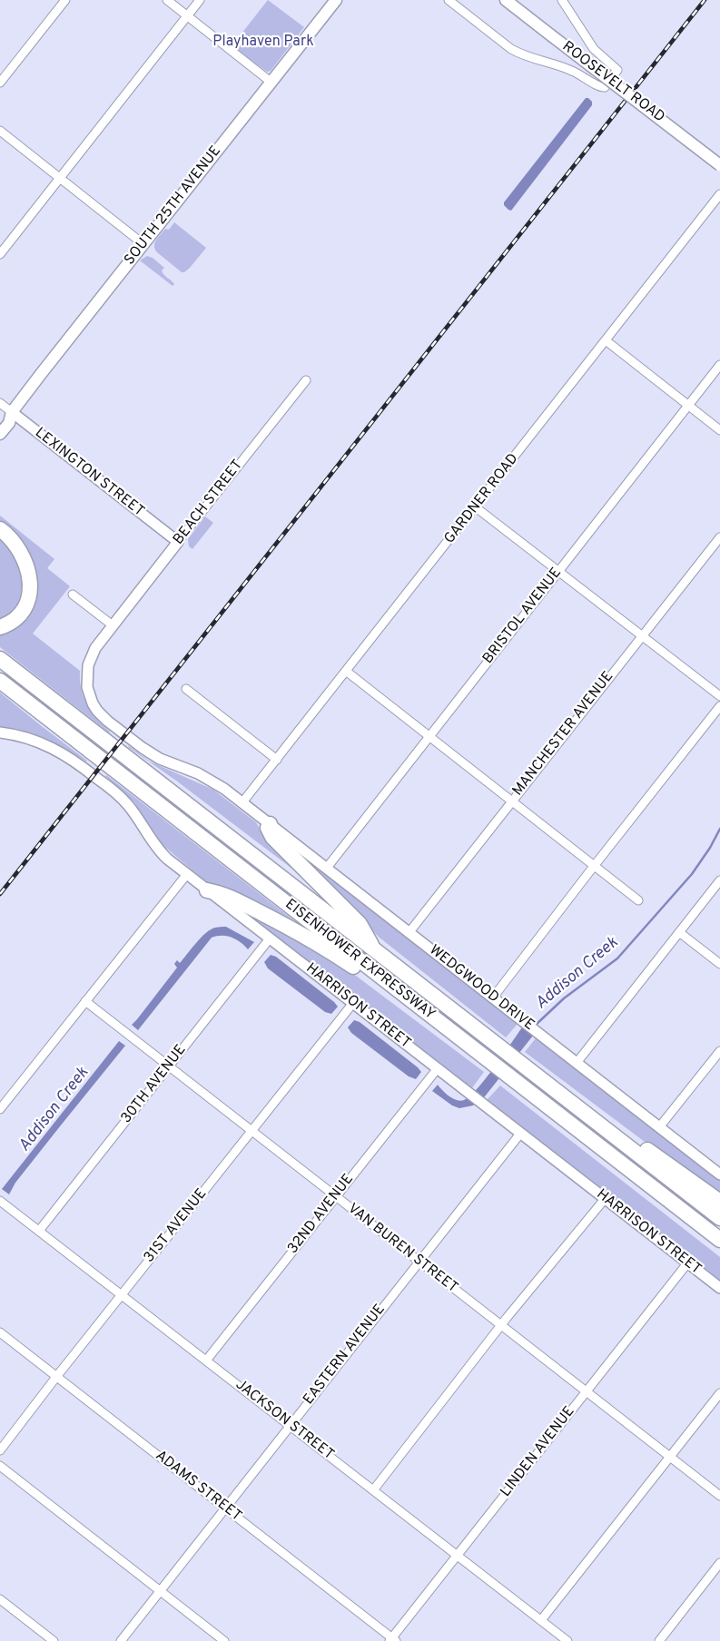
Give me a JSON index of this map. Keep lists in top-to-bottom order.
{
  "streets": {
    "highway": ["EISENHOWER EXPRESSWAY"],
    "main road": ["ROOSEVELT ROAD", "SOUTH 25TH AVENUE"],
    "street": [
      "LEXINGTON STREET",
      "GARDNER ROAD",
      "BEACH STREET",
      "BRISTOL AVENUE",
      "MANCHESTER AVENUE",
      "WEDGWOOD DRIVE",
      "HARRISON STREET",
      "30TH AVENUE",
      "32ND AVENUE",
      "31ST AVENUE",
      "VAN BUREN STREET",
      "EASTERN AVENUE",
      "JACKSON STREET",
      "LINDEN AVENUE",
      "ADAMS STREET"
    ]
  },
  "crossings": [
    ["SOUTH 25TH AVENUE", "LEXINGTON STREET"],
    ["LEXINGTON STREET", "BEACH STREET"],
    ["GARDNER ROAD", "BEACH STREET"],
    ["GARDNER ROAD", "WEDGWOOD DRIVE"],
    ["BEACH STREET", "WEDGWOOD DRIVE"],
    ["BRISTOL AVENUE", "WEDGWOOD DRIVE"],
    ["MANCHESTER AVENUE", "WEDGWOOD DRIVE"],
    ["HARRISON STREET", "30TH AVENUE"],
    ["HARRISON STREET", "32ND AVENUE"],
    ["HARRISON STREET", "31ST AVENUE"],
    ["HARRISON STREET", "EASTERN AVENUE"],
    ["HARRISON STREET", "LINDEN AVENUE"],
    ["30TH AVENUE", "VAN BUREN STREET"],
    ["30TH AVENUE", "JACKSON STREET"],
    ["32ND AVENUE", "VAN BUREN STREET"],
    ["32ND AVENUE", "JACKSON STREET"],
    ["31ST AVENUE", "VAN BUREN STREET"],
    ["31ST AVENUE", "JACKSON STREET"],
    ["31ST AVENUE", "ADAMS STREET"],
    ["VAN BUREN STREET", "EASTERN AVENUE"],
    ["VAN BUREN STREET", "LINDEN AVENUE"],
    ["EASTERN AVENUE", "JACKSON STREET"],
    ["EASTERN AVENUE", "ADAMS STREET"],
    ["JACKSON STREET", "LINDEN AVENUE"],
    ["LINDEN AVENUE", "ADAMS STREET"]
  ],
  "water": ["Addison Creek"],
  "parks": ["Playhaven Park"]
}
